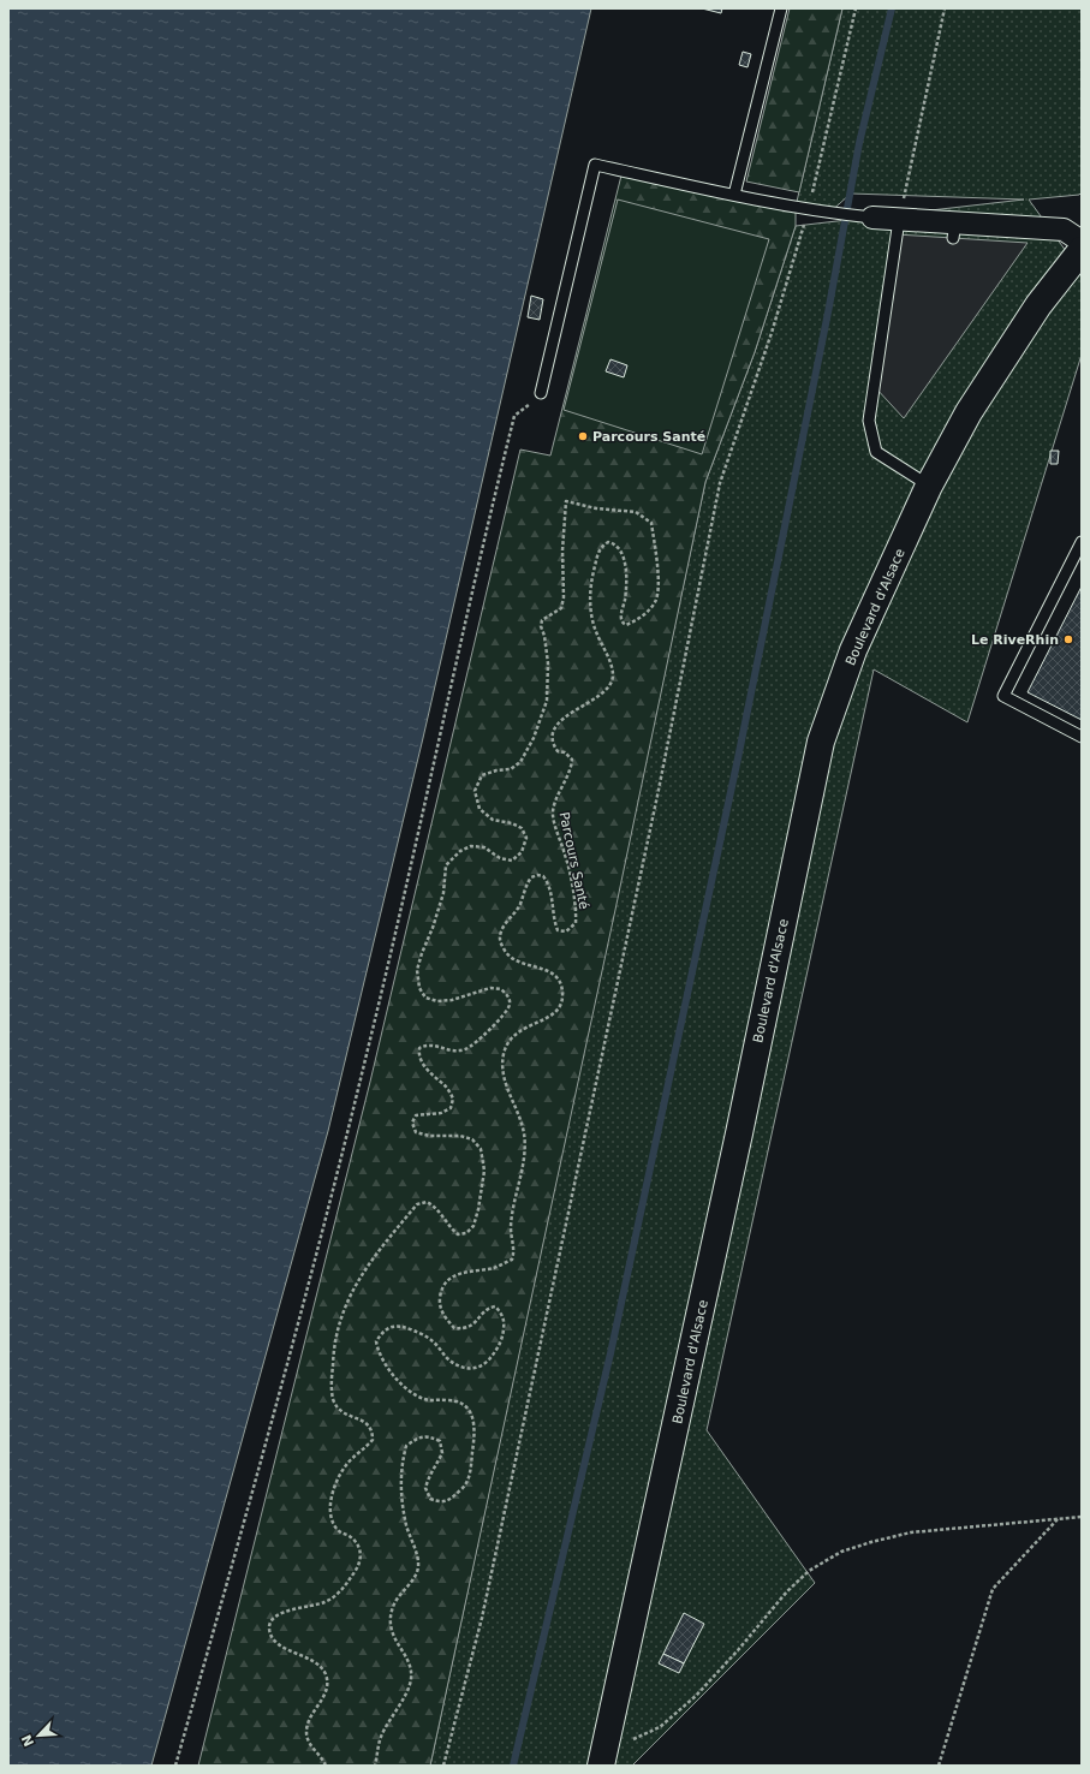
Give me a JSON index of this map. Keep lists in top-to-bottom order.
{
  "streets": {
    "street": ["Boulevard d'Alsace"],
    "path": ["Parcours Santé"]
  },
  "places": ["Parcours Santé", "Le RiveRhin"],
  "north": "bottom left"
}
